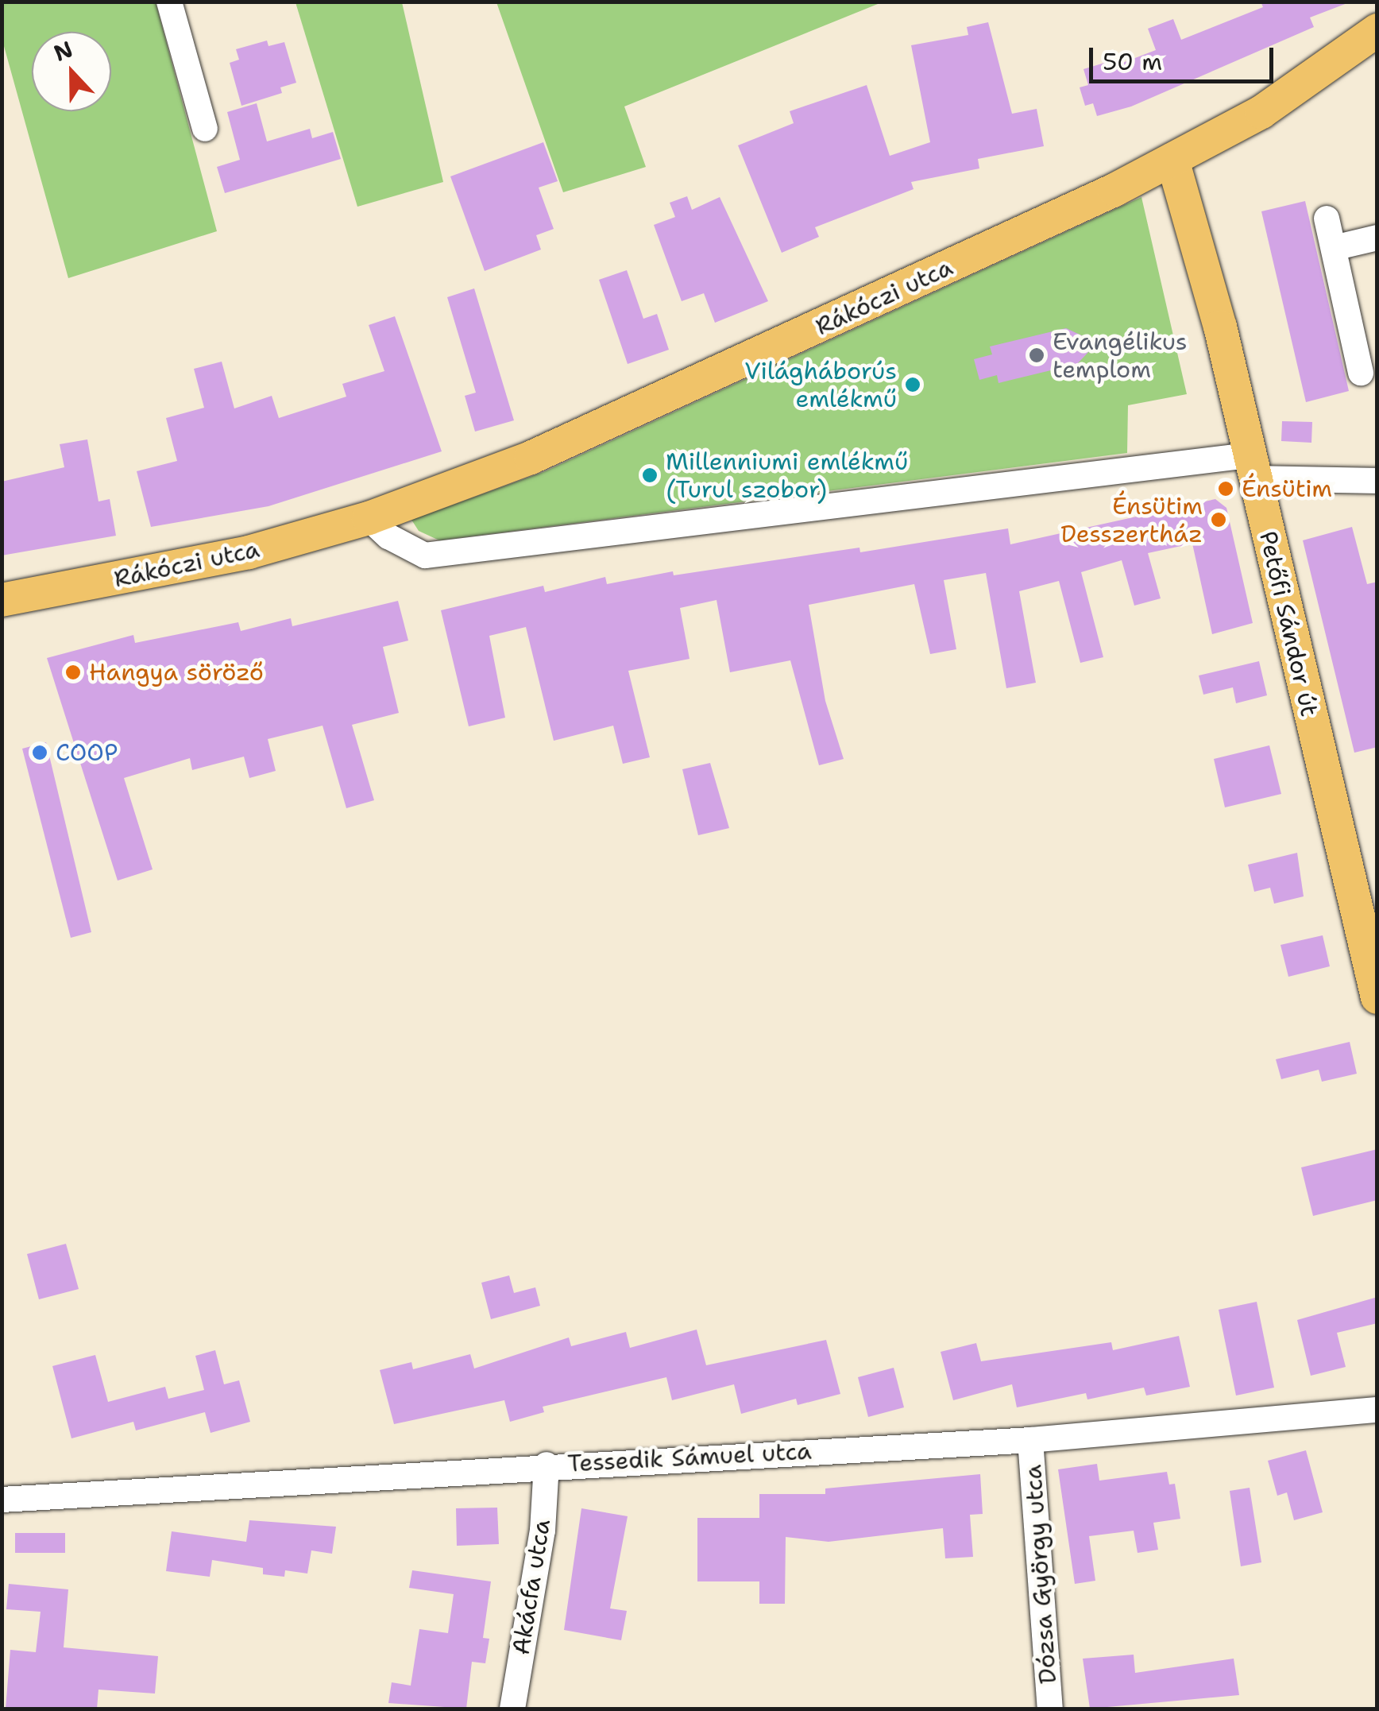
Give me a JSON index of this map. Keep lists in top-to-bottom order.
{
  "streets": {
    "main road": ["Rákóczi utca", "Petőfi Sándor út"],
    "street": ["Tessedik Sámuel utca", "Dózsa György utca", "Akácfa utca"]
  },
  "crossings": [
    ["Rákóczi utca", "Petőfi Sándor út"],
    ["Tessedik Sámuel utca", "Dózsa György utca"],
    ["Tessedik Sámuel utca", "Akácfa utca"]
  ],
  "places": [
    "Evangélikus templom",
    "Világháborús emlékmű",
    "Millenniumi emlékmű (Turul szobor)",
    "Énsütim",
    "Énsütim Desszertház",
    "Hangya söröző",
    "COOP"
  ],
  "scale_bar": "50 m",
  "north": "top"
}
